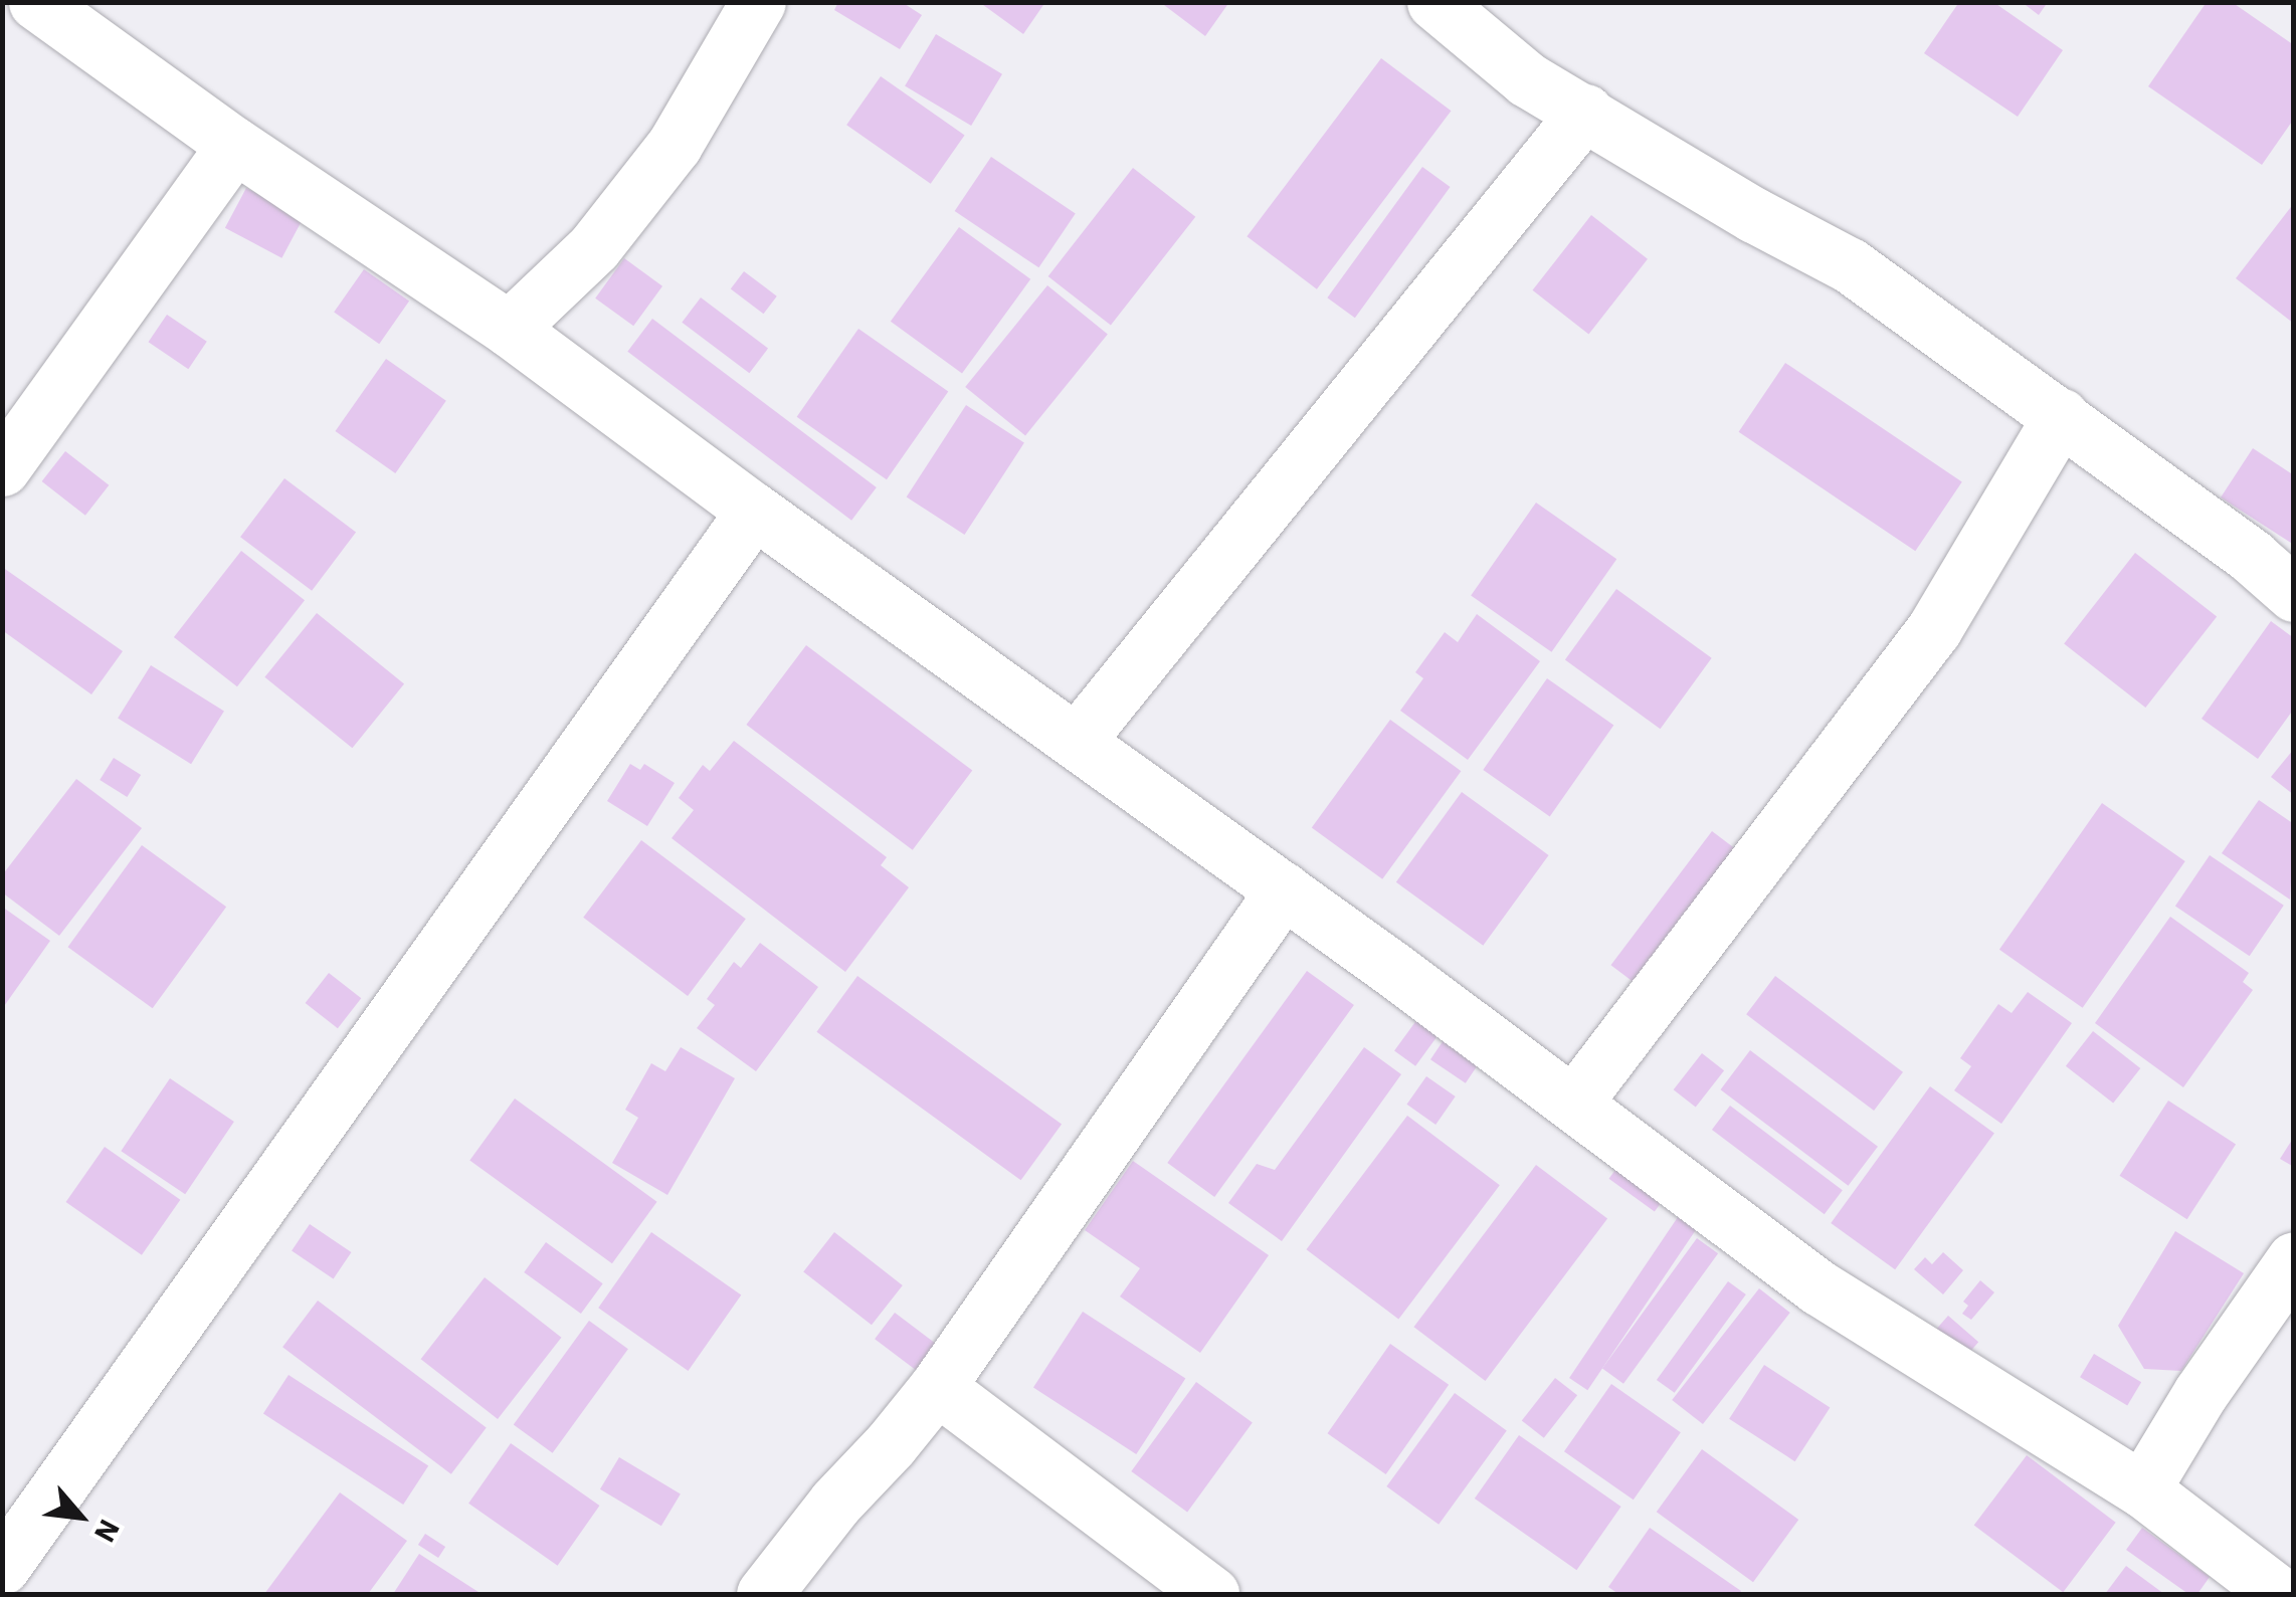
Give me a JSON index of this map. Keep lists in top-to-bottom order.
{
  "north": "bottom right"
}
